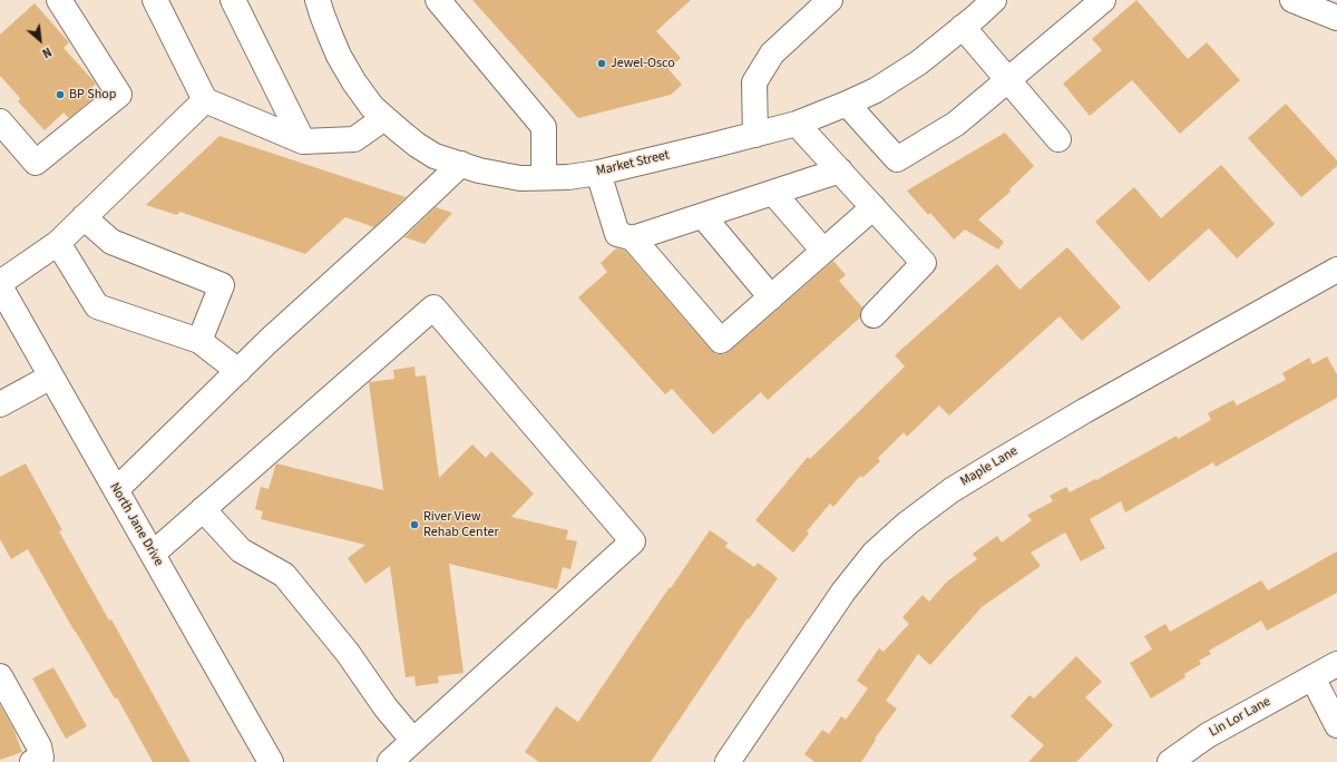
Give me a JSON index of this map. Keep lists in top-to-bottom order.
{
  "streets": {
    "street": [
      "Market Street",
      "Maple Lane",
      "North Jane Drive",
      "Lin Lor Lane"
    ]
  },
  "places": ["Jewel-Osco", "BP Shop", "River View Rehab Center"],
  "north": "bottom right"
}
